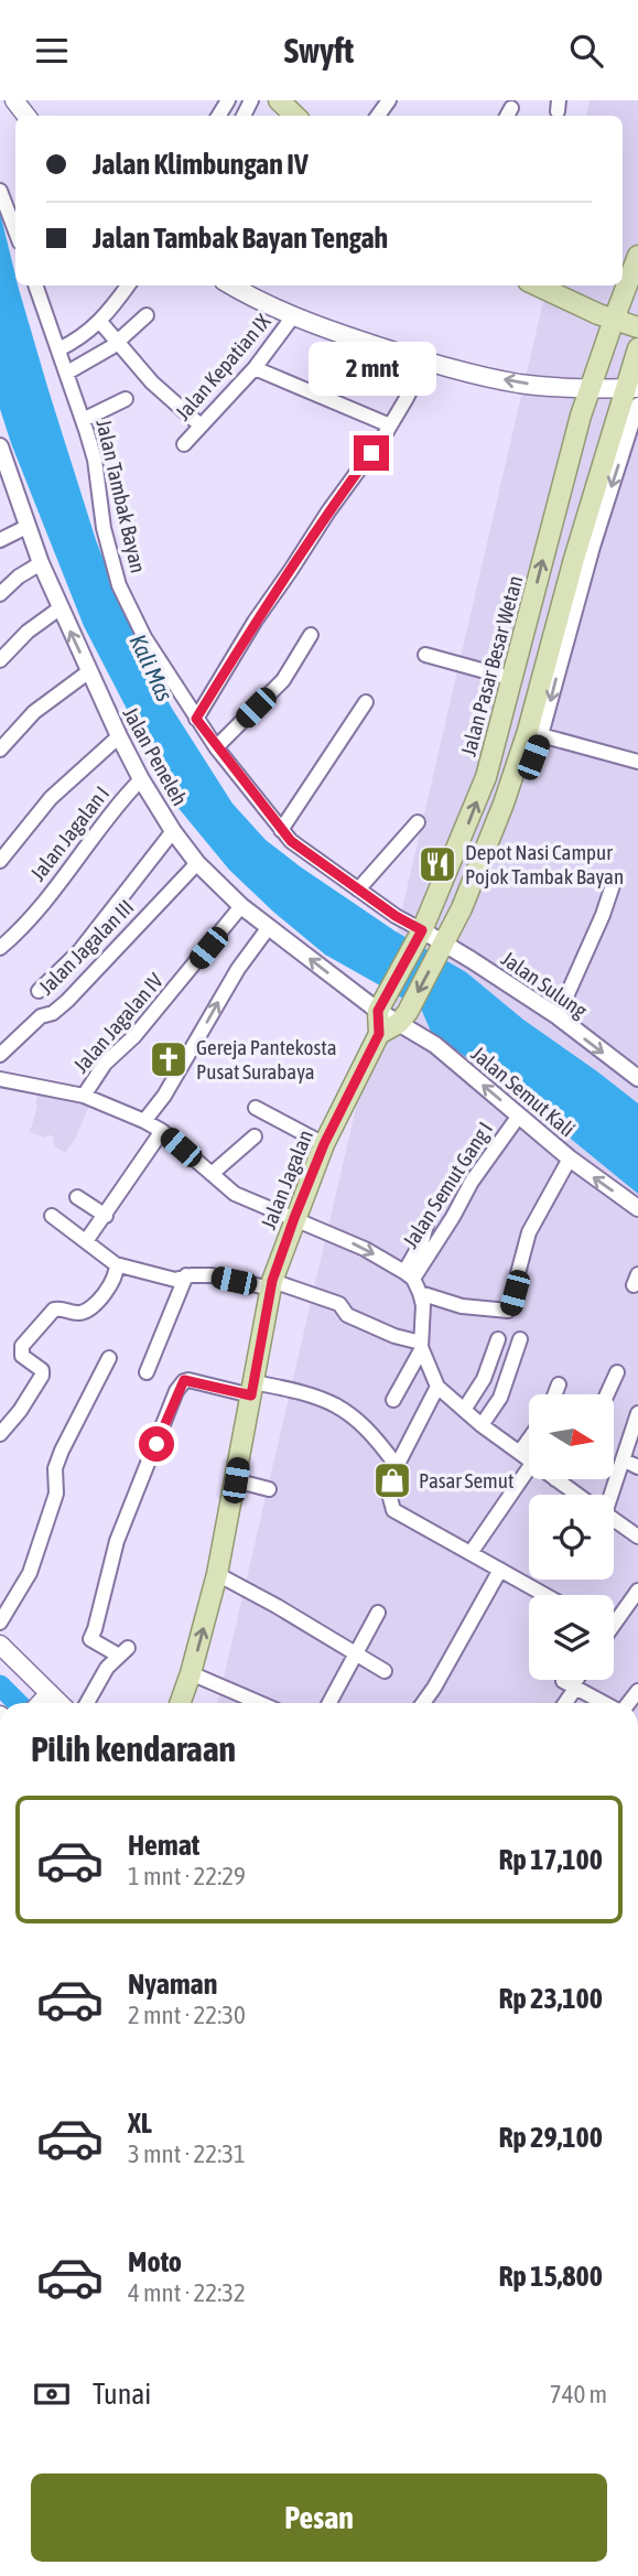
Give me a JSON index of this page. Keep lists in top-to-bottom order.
{
  "streets": {
    "main road": ["Jalan Pasar Besar Wetan", "Jalan Jagalan"],
    "street": [
      "Jalan Kepatian IX",
      "Jalan Tambak Bayan",
      "Jalan Peneleh",
      "Jalan Jagalan I",
      "Jalan Jagalan III",
      "Jalan Sulung",
      "Jalan Jagalan IV",
      "Jalan Semut Kali",
      "Jalan Semut Gang I"
    ]
  },
  "crossings": [
    ["Jalan Tambak Bayan", "Jalan Pasar Besar Wetan"],
    ["Jalan Tambak Bayan", "Jalan Sulung"],
    ["Jalan Pasar Besar Wetan", "Jalan Peneleh"],
    ["Jalan Pasar Besar Wetan", "Jalan Sulung"],
    ["Jalan Pasar Besar Wetan", "Jalan Semut Kali"],
    ["Jalan Pasar Besar Wetan", "Jalan Jagalan"],
    ["Jalan Peneleh", "Jalan Jagalan I"],
    ["Jalan Peneleh", "Jalan Jagalan III"],
    ["Jalan Peneleh", "Jalan Jagalan IV"],
    ["Jalan Peneleh", "Jalan Semut Kali"],
    ["Jalan Peneleh", "Jalan Jagalan"],
    ["Jalan Semut Kali", "Jalan Jagalan"],
    ["Jalan Semut Kali", "Jalan Semut Gang I"]
  ],
  "one_way": ["Jalan Sulung", "Jalan Semut Kali"],
  "water": ["Kali Mas"],
  "places": {
    "restaurant": ["Depot Nasi Campur Pojok Tambak Bayan"],
    "church": ["Gereja Pantekosta Pusat Surabaya"],
    "shop": ["Pasar Semut"]
  },
  "north": "right",
  "page": {
    "header": "Swyft",
    "banner": ["Jalan Klimbungan IV", "Jalan Tambak Bayan Tengah"],
    "bubble": "2 mnt",
    "heading": "Pilih kendaraan",
    "list": [
      {
        "name": "Hemat",
        "note": "1 mnt · 22:29",
        "value": "Rp 17,100"
      },
      {
        "name": "Nyaman",
        "note": "2 mnt · 22:30",
        "value": "Rp 23,100"
      },
      {
        "name": "XL",
        "note": "3 mnt · 22:31",
        "value": "Rp 29,100"
      },
      {
        "name": "Moto",
        "note": "4 mnt · 22:32",
        "value": "Rp 15,800"
      }
    ],
    "pay": ["Tunai", "740 m"],
    "buttons": "Pesan"
  }
}
